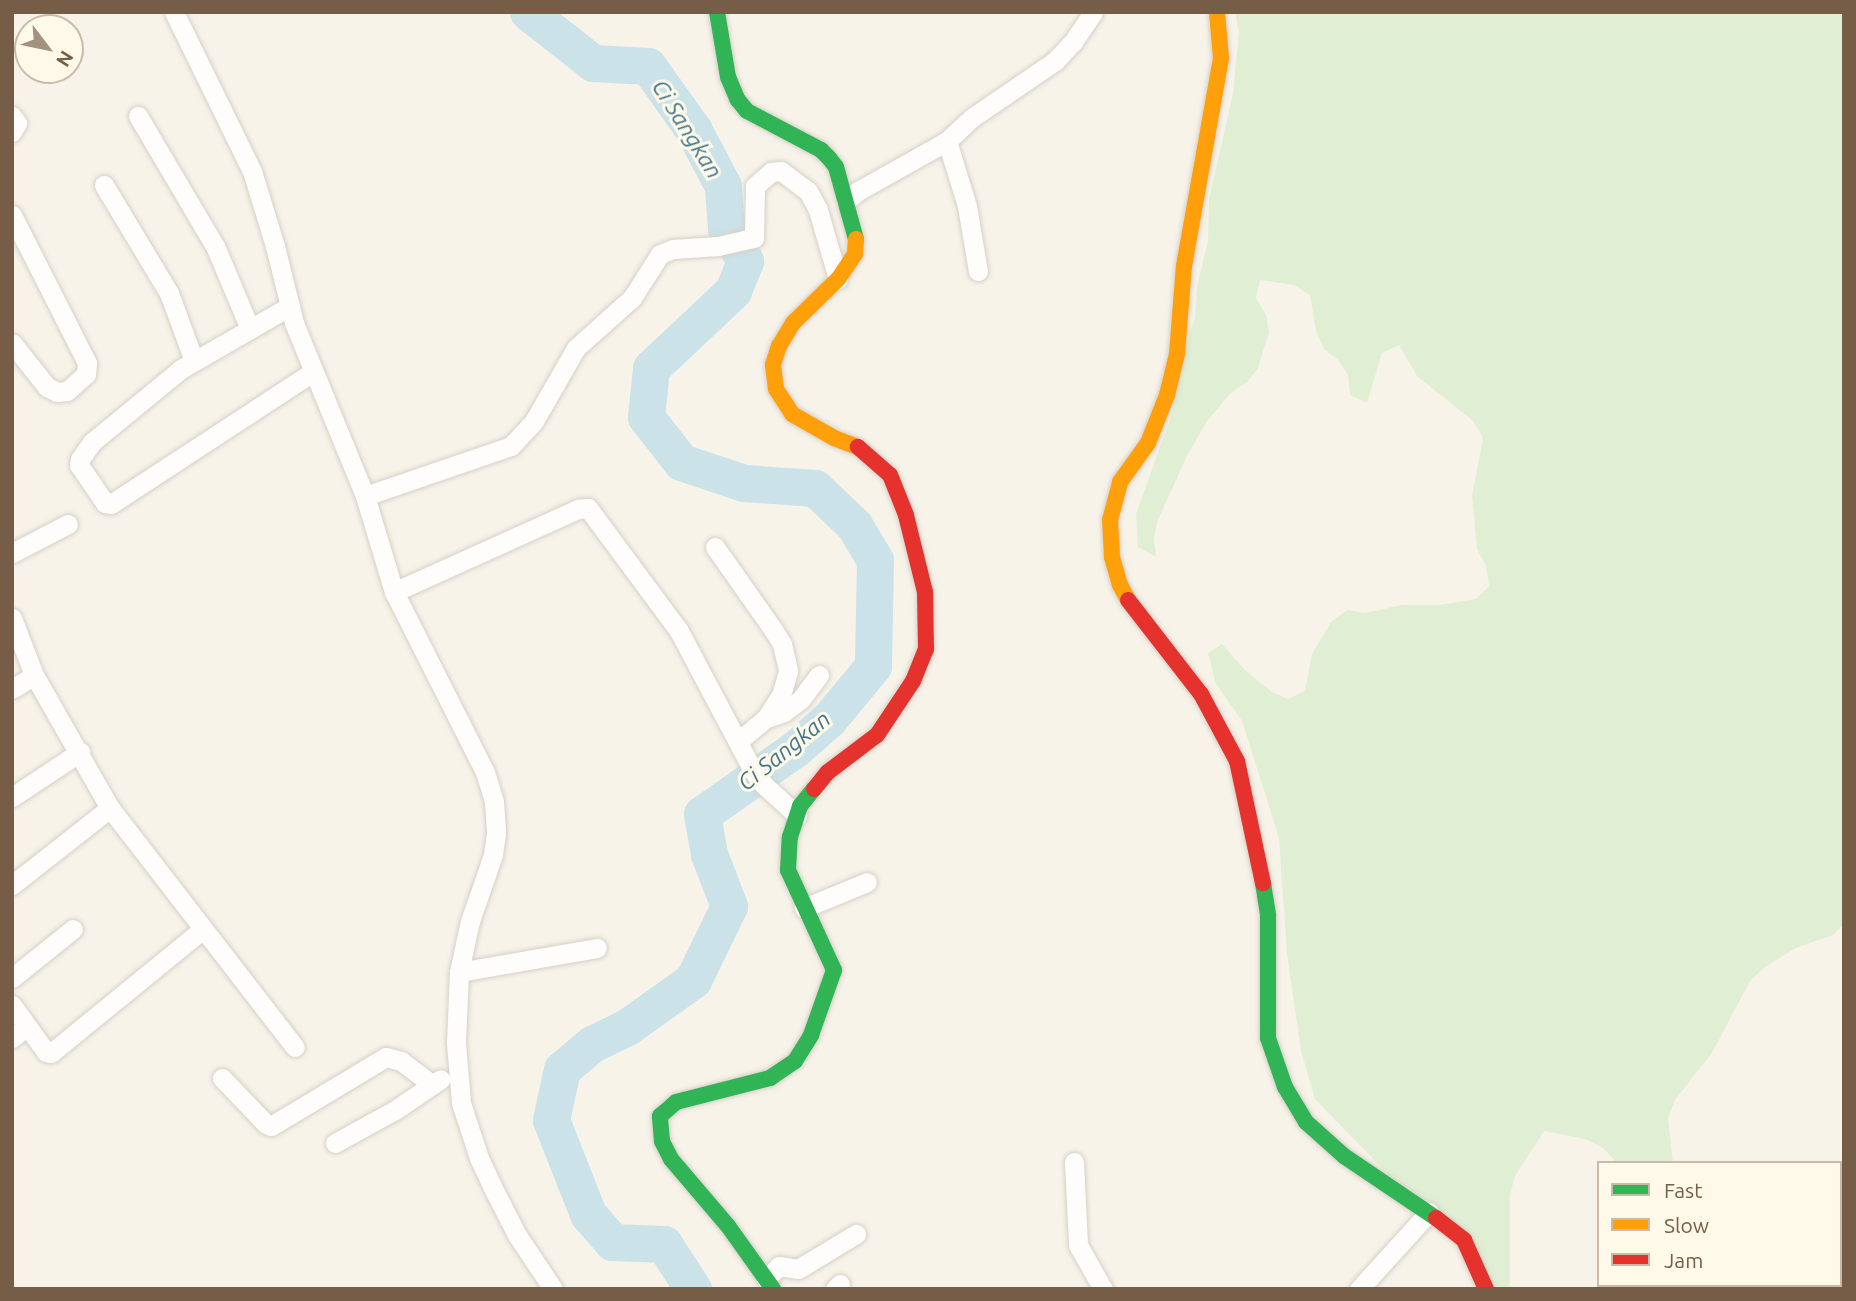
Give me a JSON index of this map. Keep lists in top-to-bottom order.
{
  "water": ["Ci Sangkan"],
  "legend": ["Fast", "Slow", "Jam"],
  "north": "bottom right"
}
